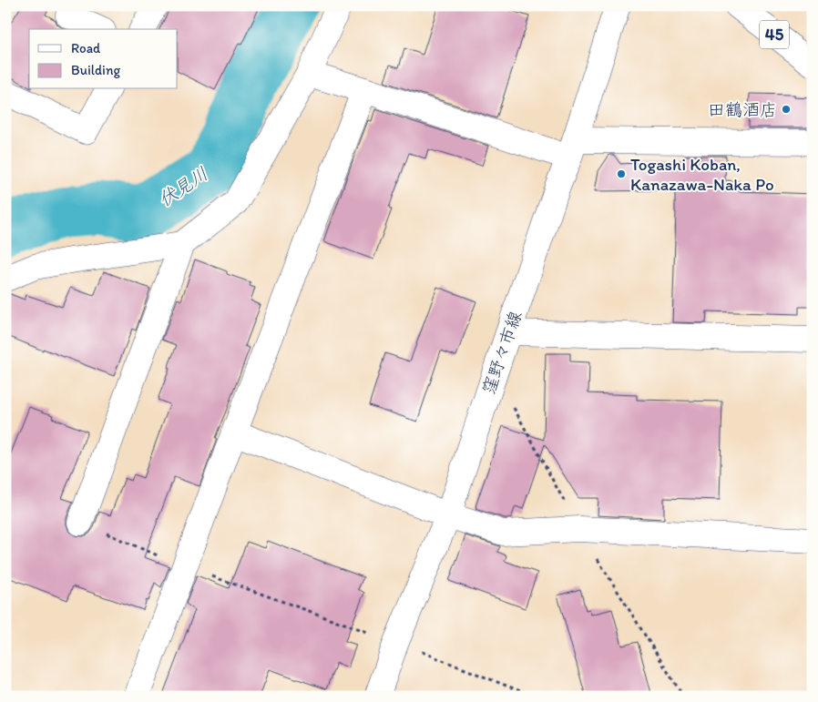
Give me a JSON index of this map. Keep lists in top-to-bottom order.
{
  "streets": {
    "street": ["45", "窪野々市線"]
  },
  "water": ["伏見川"],
  "places": ["田鶴酒店", "Togashi Koban, Kanazawa-Naka Po"],
  "legend": ["Road", "Building"]
}
